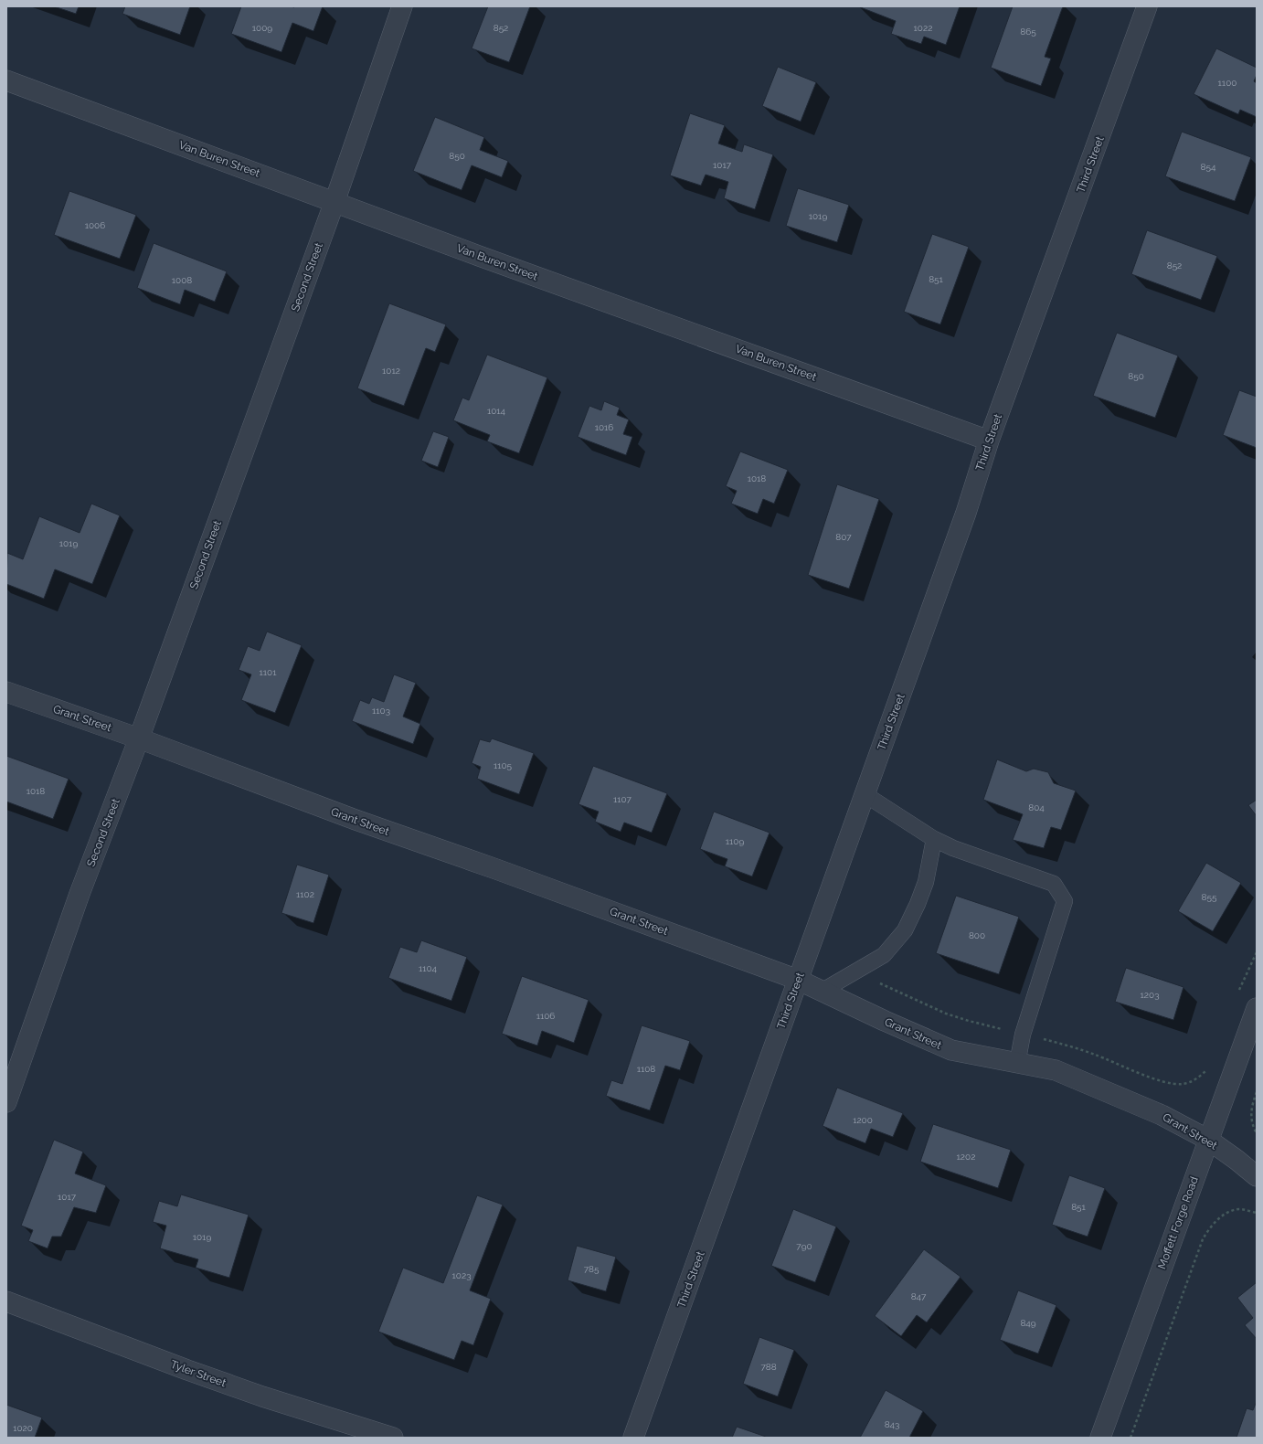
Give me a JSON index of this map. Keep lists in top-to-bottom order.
{
  "streets": {
    "street": [
      "Van Buren Street",
      "Third Street",
      "Second Street",
      "Grant Street",
      "Moffett Forge Road",
      "Tyler Street"
    ]
  },
  "crossings": [
    ["Van Buren Street", "Third Street"],
    ["Van Buren Street", "Second Street"],
    ["Third Street", "Grant Street"],
    ["Second Street", "Grant Street"],
    ["Grant Street", "Moffett Forge Road"]
  ],
  "house_numbers": [
    "1009",
    "852",
    "1022",
    "865",
    "1100",
    "850",
    "1017",
    "854",
    "1019",
    "1006",
    "852",
    "851",
    "1008",
    "1012",
    "850",
    "1014",
    "1016",
    "1018",
    "807",
    "1019",
    "1101",
    "1103",
    "1105",
    "1018",
    "1107",
    "804",
    "1109",
    "1102",
    "855",
    "800",
    "1104",
    "1203",
    "1106",
    "1108",
    "1200",
    "1202",
    "1017",
    "851",
    "1019",
    "790",
    "785",
    "1023",
    "847",
    "849",
    "788",
    "843",
    "1020"
  ]
}
